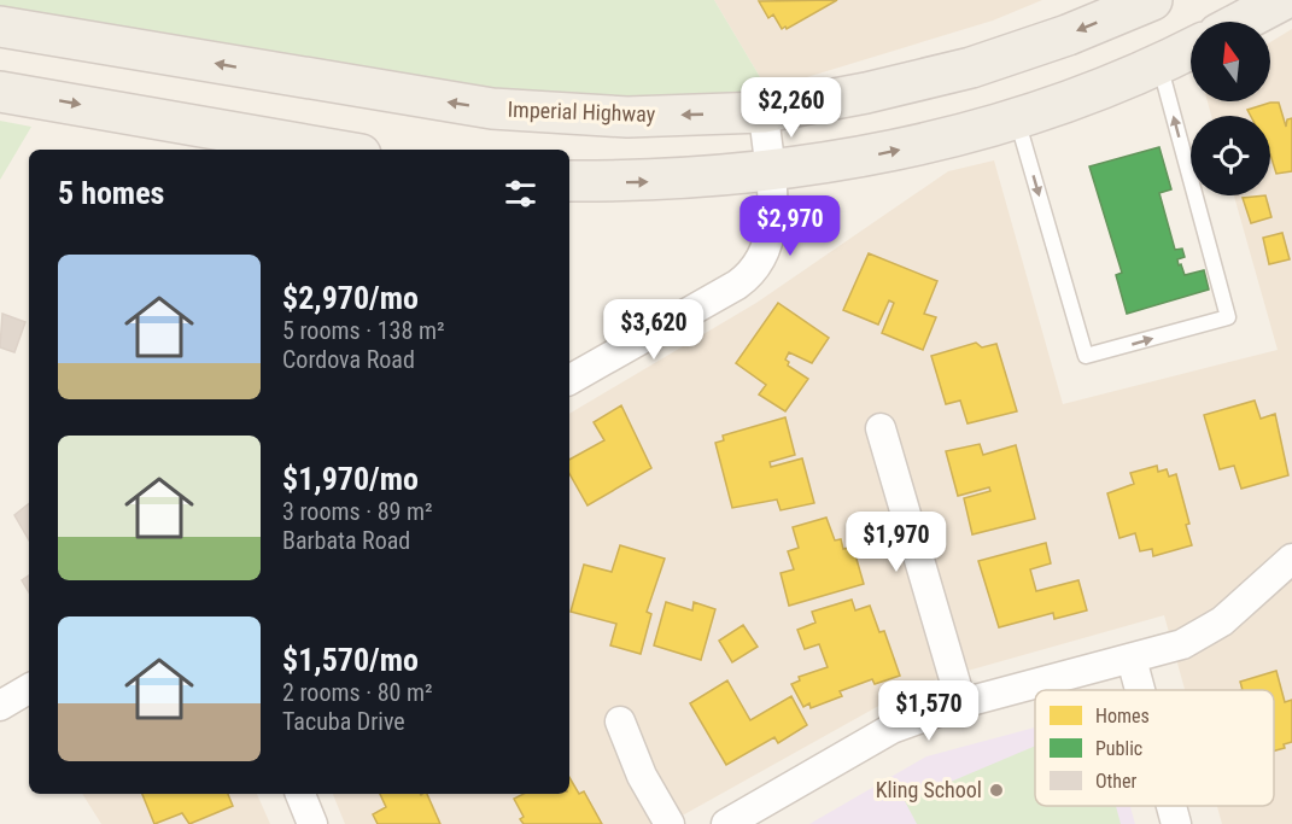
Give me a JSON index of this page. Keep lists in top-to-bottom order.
{
  "streets": {
    "main road": ["Imperial Highway"]
  },
  "places": ["Kling School"],
  "legend": ["Homes", "Public", "Other"],
  "north": "top",
  "page": {
    "price": [
      "$2,260",
      "$2,970",
      "$3,620",
      "$1,970",
      "$1,570"
    ],
    "heading": "5 homes",
    "list": [
      {
        "name": "$2,970/mo",
        "note": "5 rooms · 138 m² · Cordova Road"
      },
      {
        "name": "$1,970/mo",
        "note": "3 rooms · 89 m² · Barbata Road"
      },
      {
        "name": "$1,570/mo",
        "note": "2 rooms · 80 m² · Tacuba Drive"
      }
    ]
  }
}
